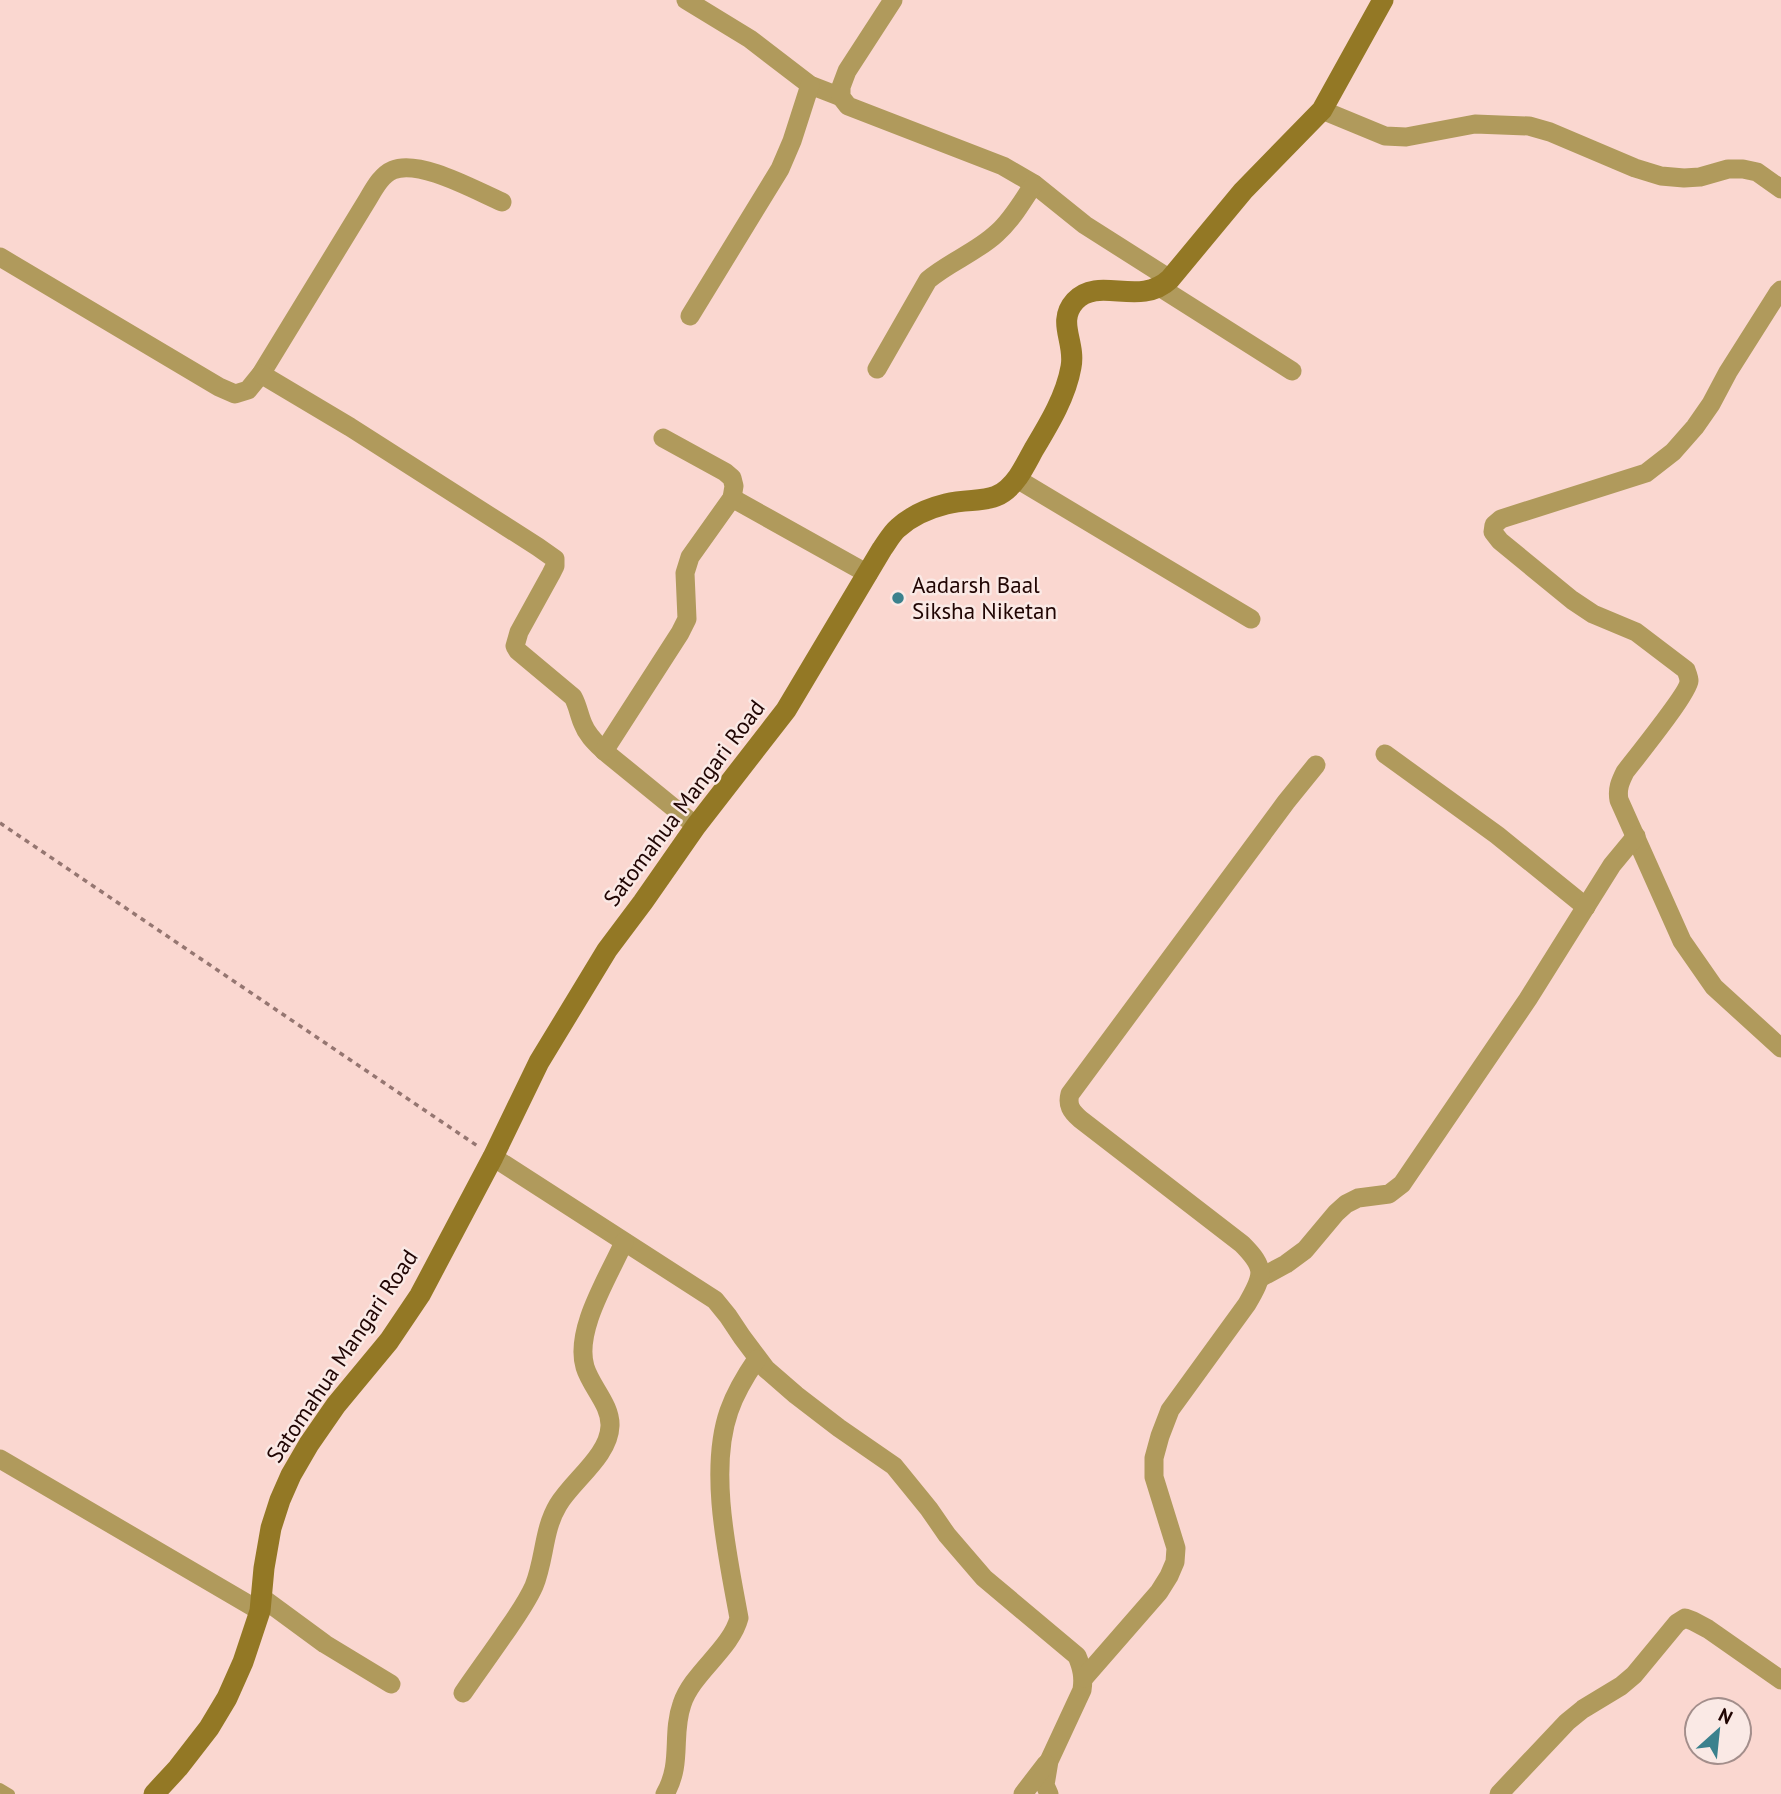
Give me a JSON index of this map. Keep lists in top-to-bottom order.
{
  "streets": {
    "street": ["Satomahua Mangari Road"]
  },
  "places": ["Aadarsh Baal Siksha Niketan"],
  "north": "top right"
}
